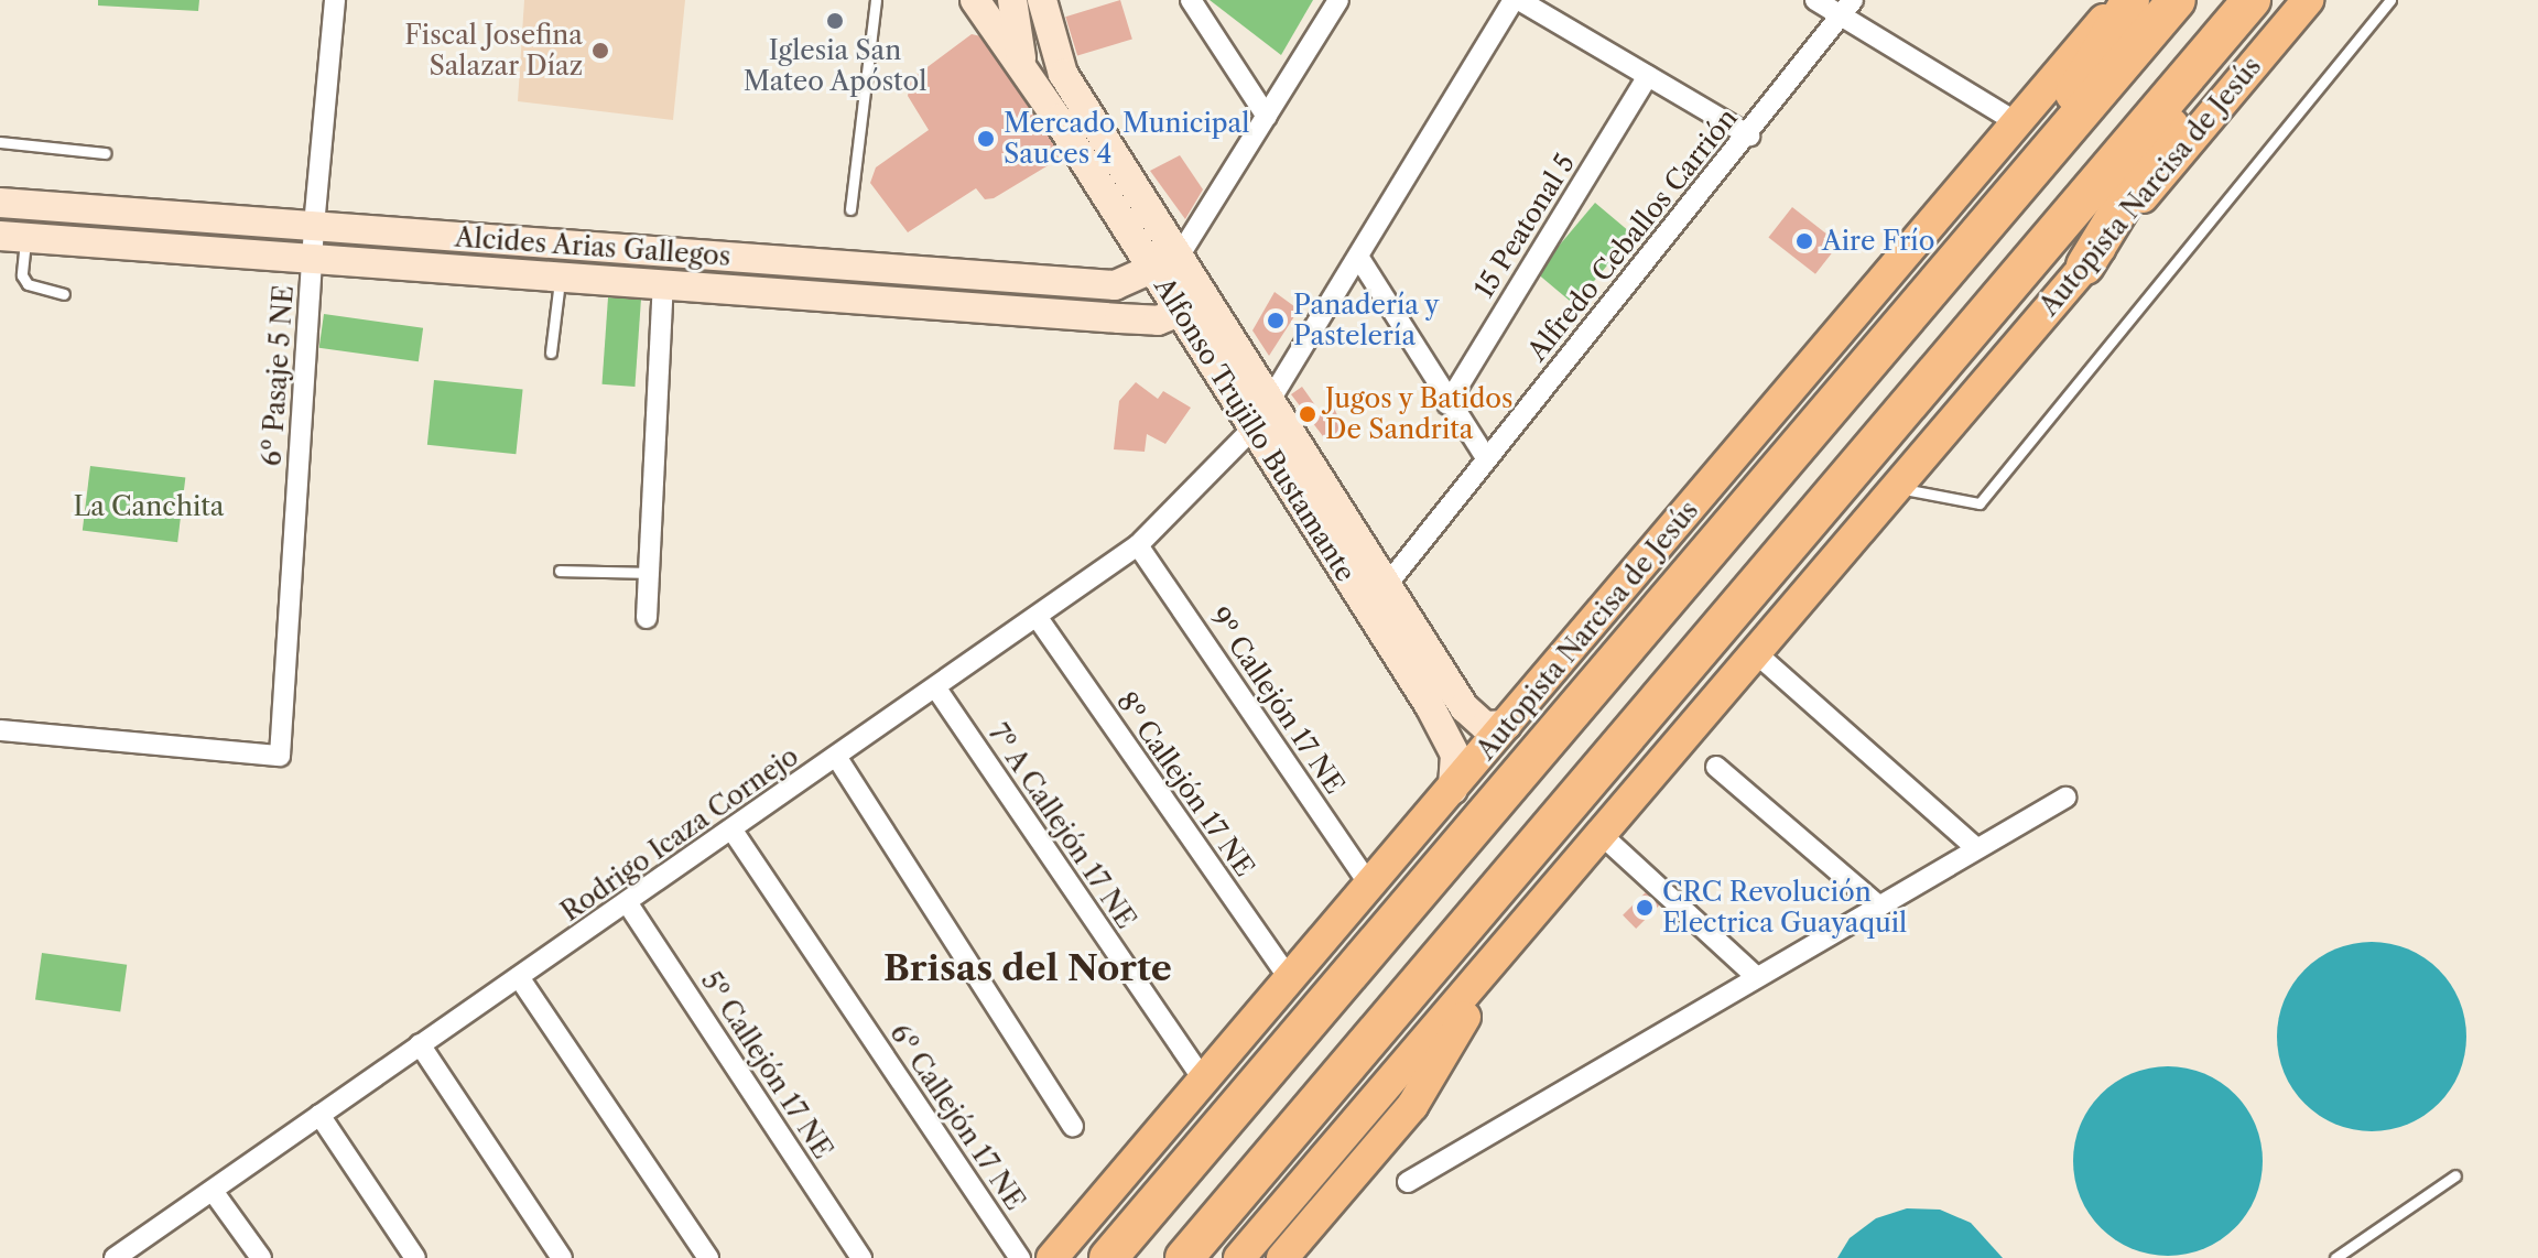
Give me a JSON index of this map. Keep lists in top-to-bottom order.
{
  "streets": {
    "highway": ["Autopista Narcisa de Jesús"],
    "street": [
      "15 Peatonal 5",
      "Alfredo Ceballos Carrión",
      "Alcides Arias Gallegos",
      "6º Pasaje 5 NE",
      "Alfonso Trujillo Bustamante",
      "9º Callejón 17 NE",
      "8º Callejón 17 NE",
      "7º A Callejón 17 NE",
      "Rodrigo Icaza Cornejo",
      "5º Callejón 17 NE",
      "6º Callejón 17 NE"
    ]
  },
  "crossings": [
    ["Autopista Narcisa de Jesús", "Alfonso Trujillo Bustamante"],
    ["Autopista Narcisa de Jesús", "9º Callejón 17 NE"],
    ["Autopista Narcisa de Jesús", "8º Callejón 17 NE"],
    ["Autopista Narcisa de Jesús", "7º A Callejón 17 NE"],
    ["Alfredo Ceballos Carrión", "Alfonso Trujillo Bustamante"],
    ["Alcides Arias Gallegos", "6º Pasaje 5 NE"],
    ["Alcides Arias Gallegos", "Alfonso Trujillo Bustamante"],
    ["Alfonso Trujillo Bustamante", "Rodrigo Icaza Cornejo"],
    ["9º Callejón 17 NE", "Rodrigo Icaza Cornejo"],
    ["8º Callejón 17 NE", "Rodrigo Icaza Cornejo"],
    ["7º A Callejón 17 NE", "Rodrigo Icaza Cornejo"],
    ["Rodrigo Icaza Cornejo", "5º Callejón 17 NE"],
    ["Rodrigo Icaza Cornejo", "6º Callejón 17 NE"]
  ],
  "districts": ["Brisas del Norte"],
  "parks": ["La Canchita"],
  "places": [
    "Iglesia San Mateo Apóstol",
    "Fiscal Josefina Salazar Díaz",
    "Mercado Municipal Sauces 4",
    "Aire Frío",
    "Panadería y Pastelería",
    "Jugos y Batidos De Sandrita",
    "CRC Revolución Electrica Guayaquil"
  ]
}
